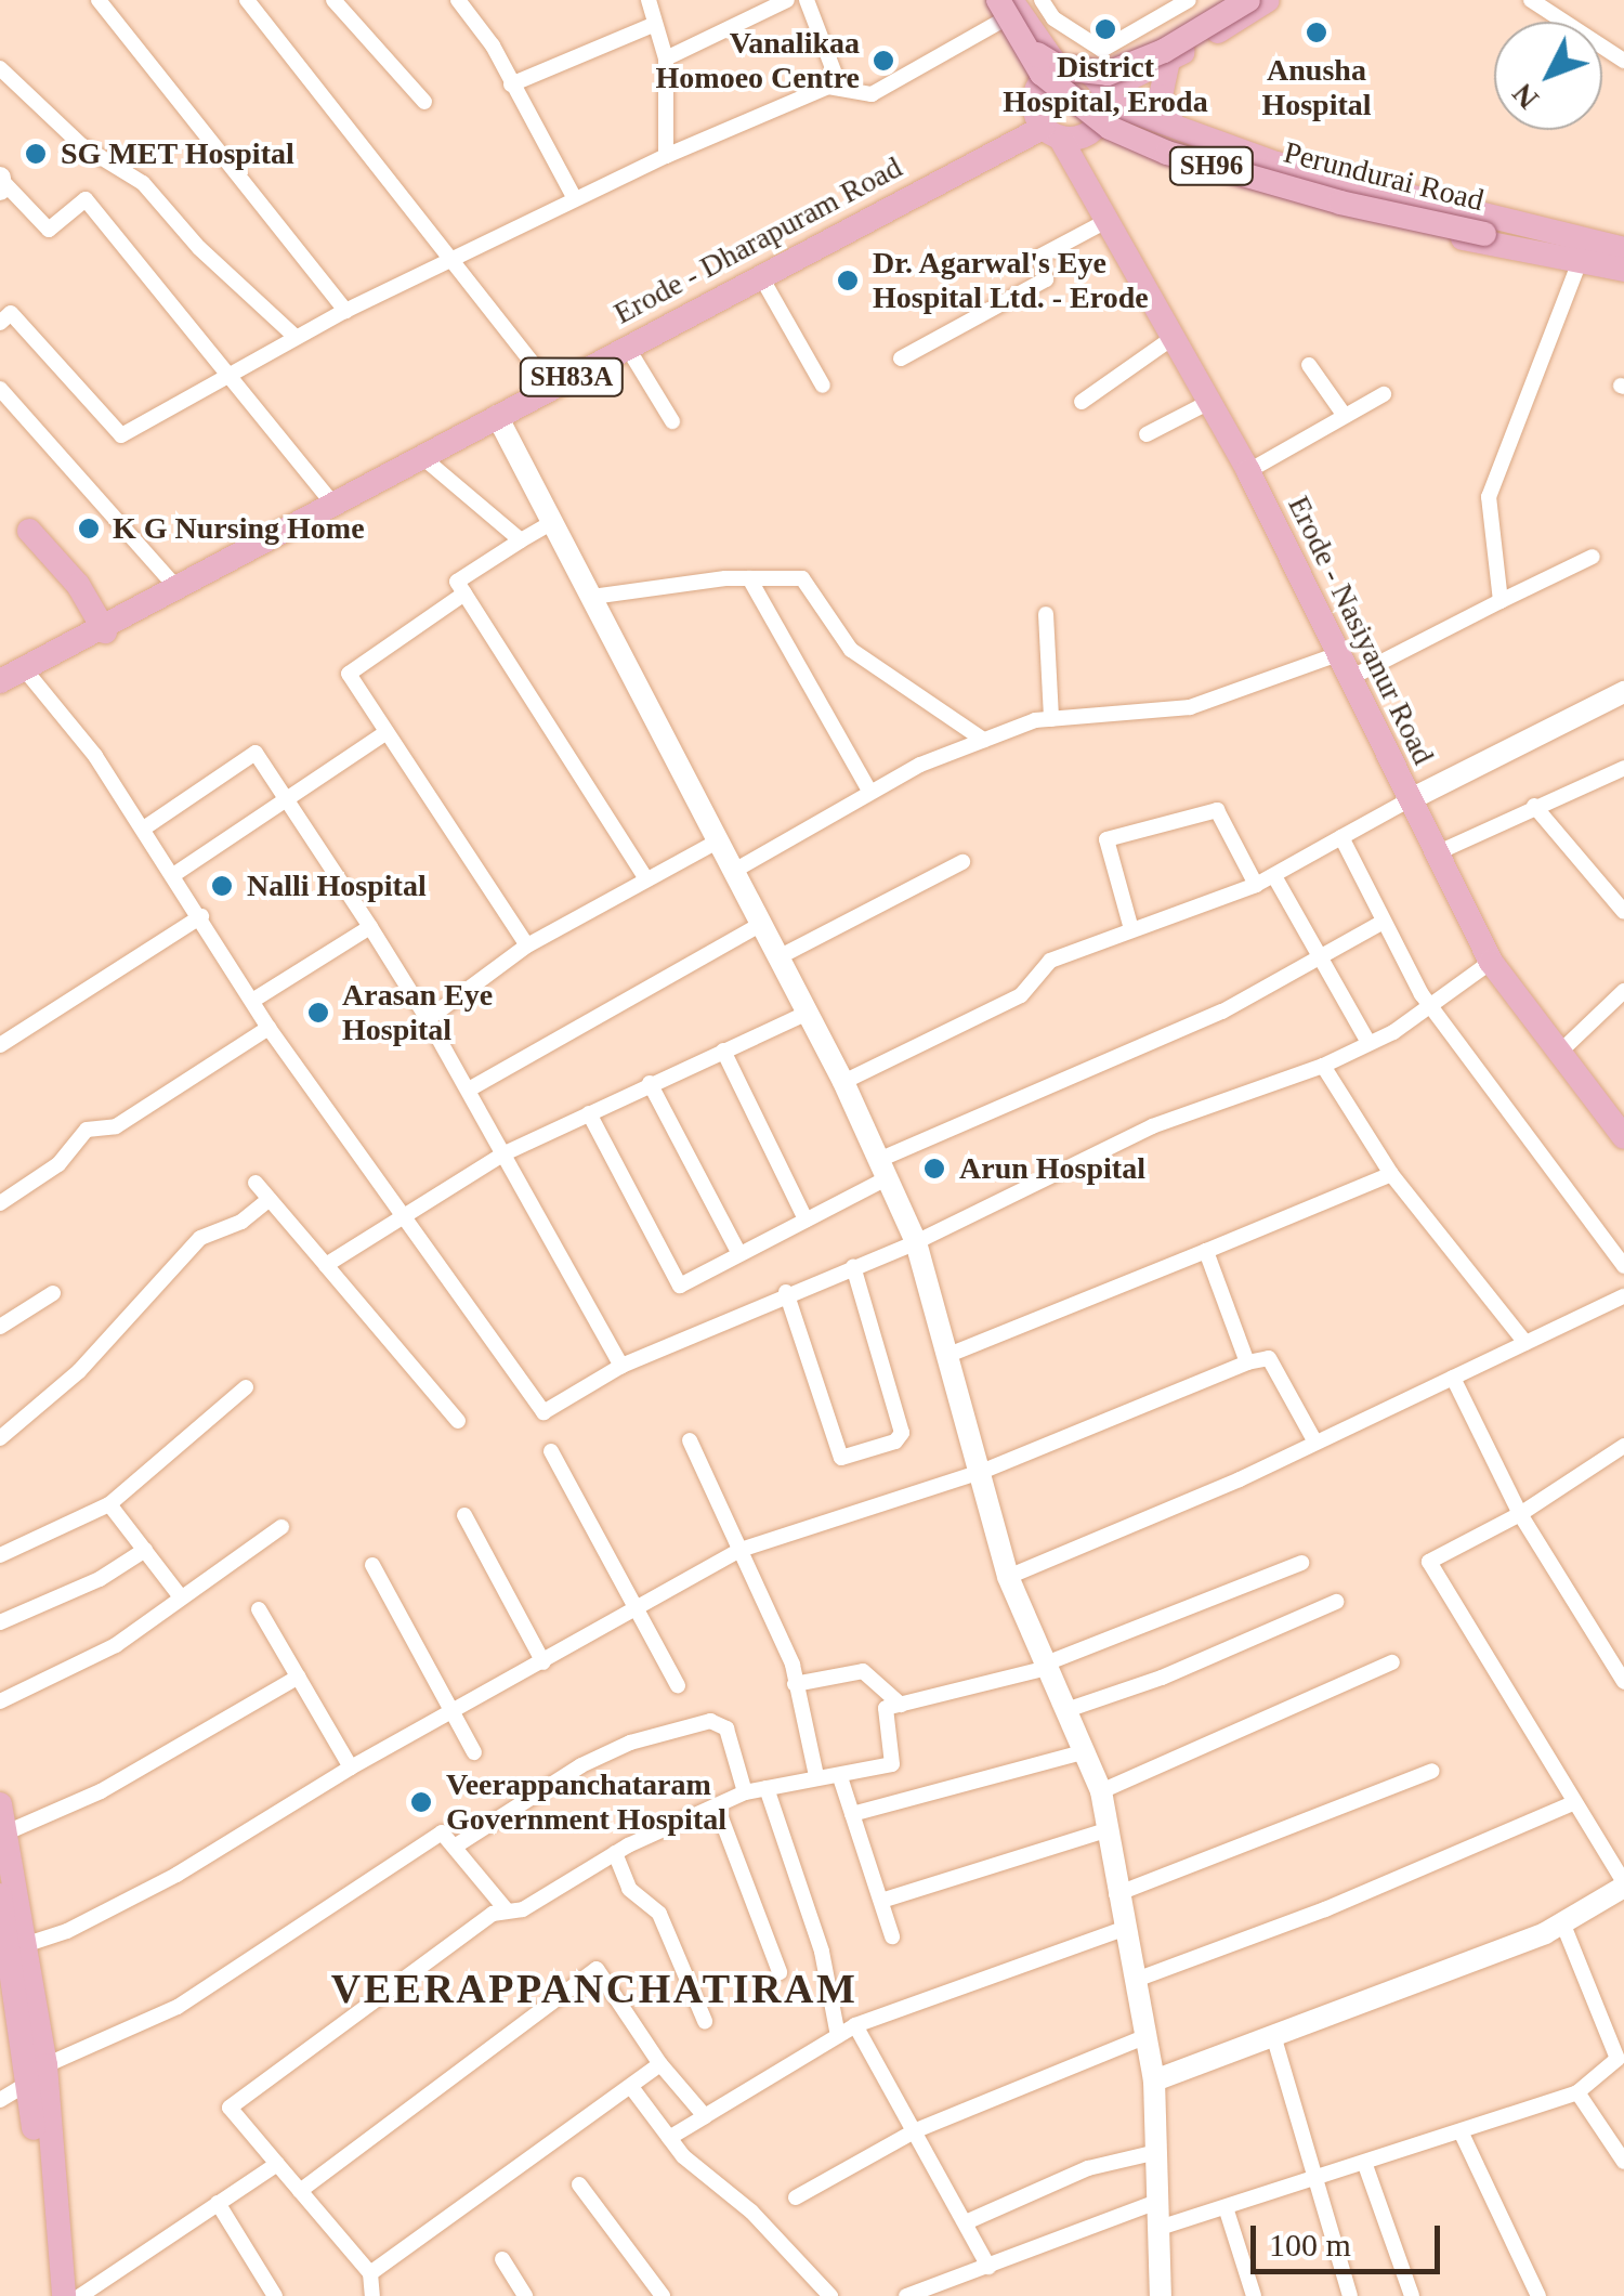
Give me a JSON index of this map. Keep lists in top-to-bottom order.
{
  "streets": {
    "main road": [
      "SH96",
      "Perundurai Road",
      "Erode - Dharapuram Road",
      "SH83A",
      "Erode - Nasiyanur Road"
    ]
  },
  "crossings": [
    ["Erode - Dharapuram Road", "Erode - Nasiyanur Road"]
  ],
  "districts": ["VEERAPPANCHATIRAM"],
  "places": [
    "District Hospital, Eroda",
    "Anusha Hospital",
    "Vanalikaa Homoeo Centre",
    "SG MET Hospital",
    "Dr. Agarwal's Eye Hospital Ltd. - Erode",
    "K G Nursing Home",
    "Nalli Hospital",
    "Arasan Eye Hospital",
    "Arun Hospital",
    "Veerappanchataram Government Hospital"
  ],
  "scale_bar": "100 m",
  "north": "bottom left"
}
